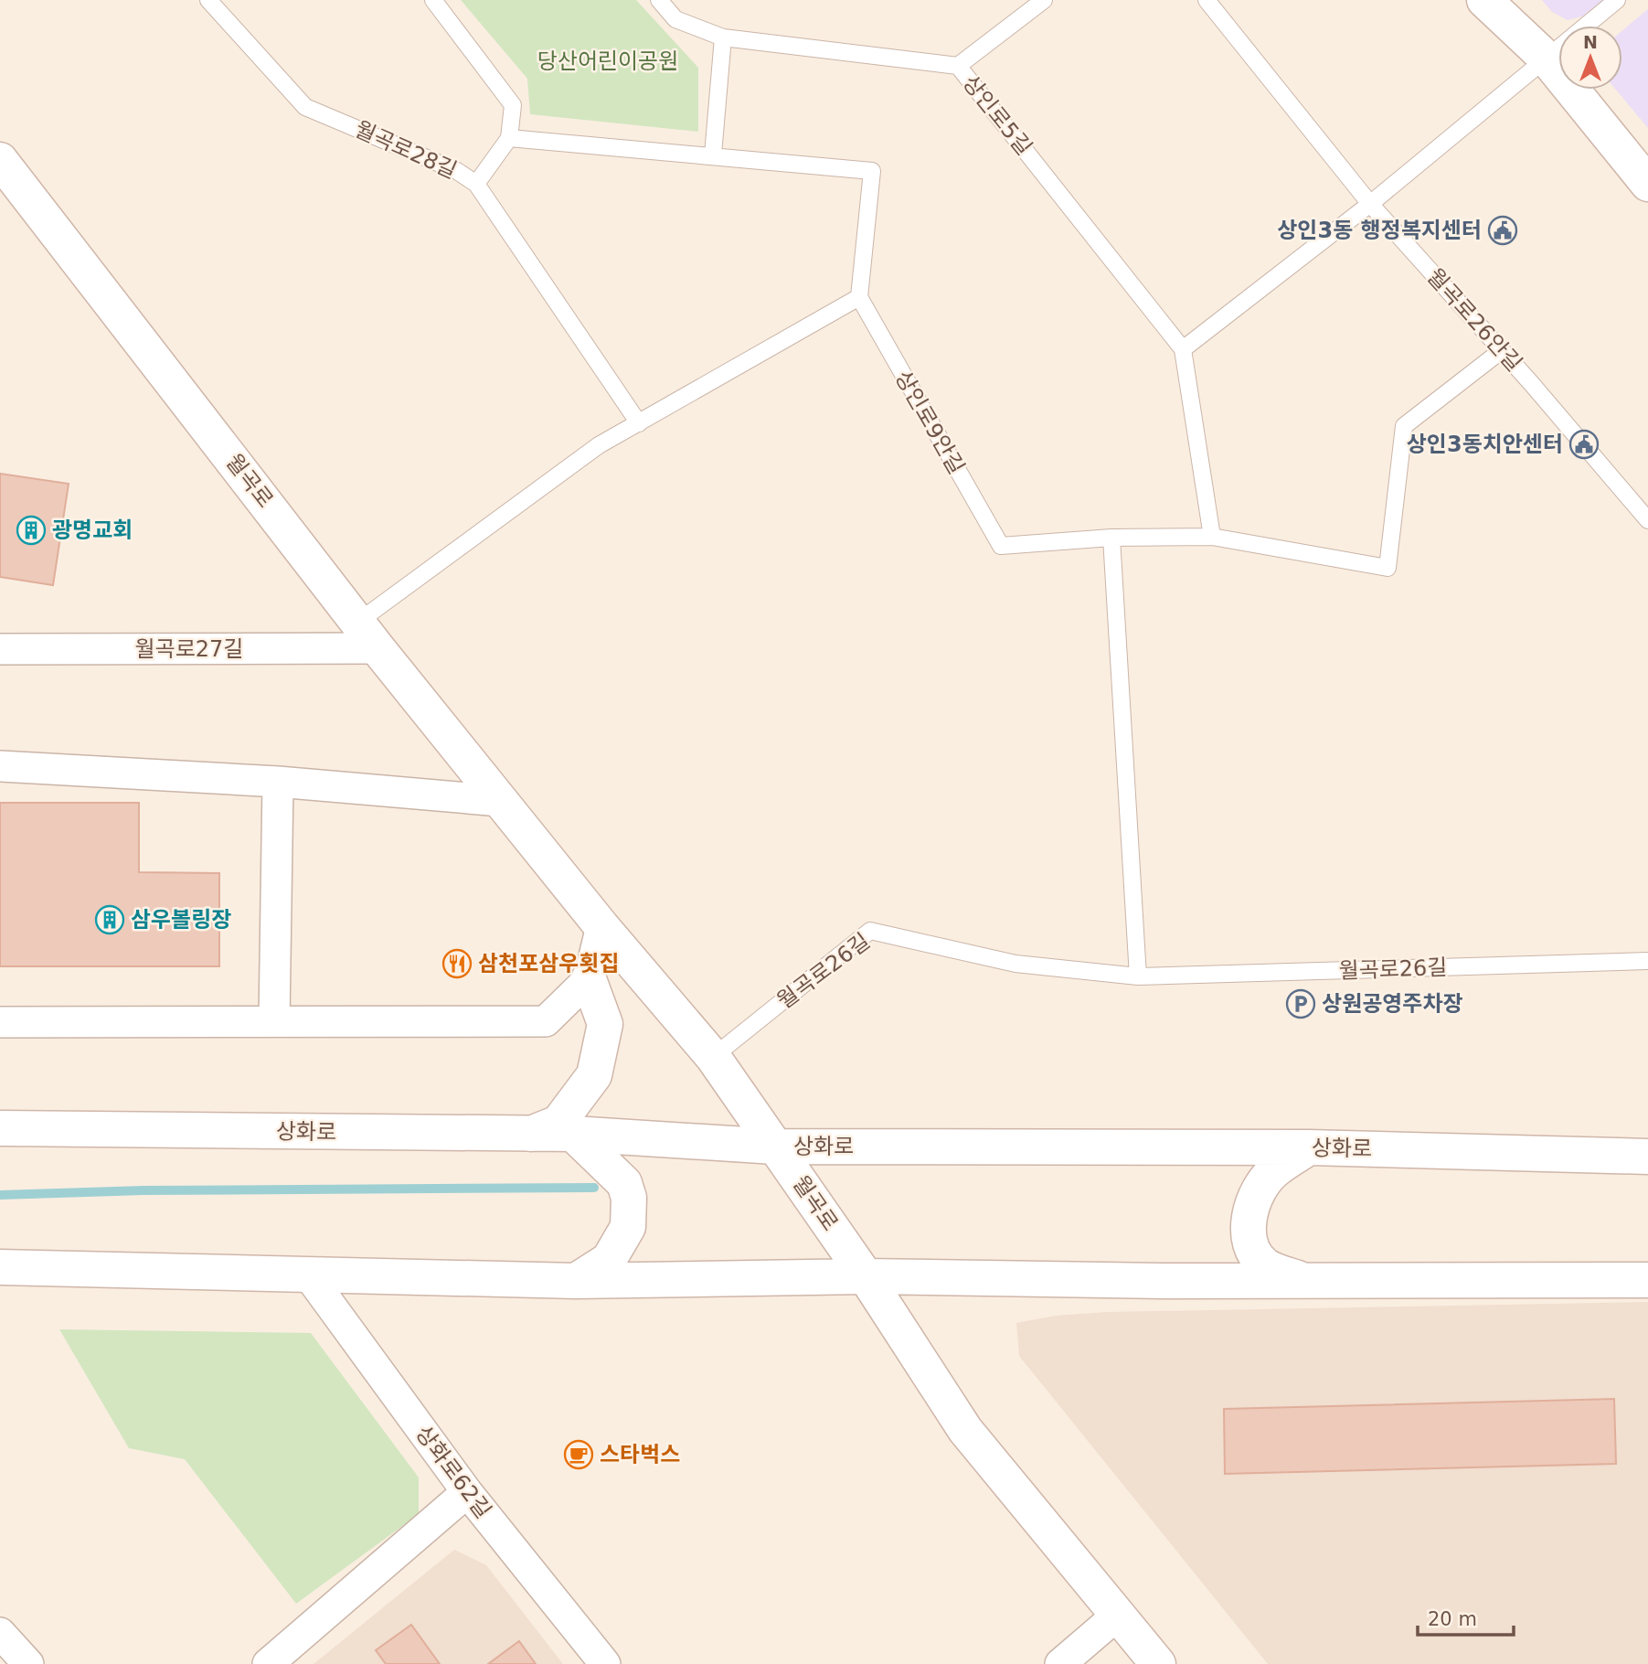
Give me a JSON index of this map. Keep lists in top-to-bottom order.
{
  "streets": {
    "main road": ["월곡로", "상화로"],
    "street": ["월곡로27길", "상화로62길"],
    "lane": [
      "상인로5길",
      "월곡로28길",
      "월곡로26안길",
      "상인로9안길",
      "월곡로26길"
    ]
  },
  "crossings": [
    ["상인로5길", "상인로9안길"],
    ["월곡로26안길", "상인로9안길"],
    ["월곡로", "월곡로27길"],
    ["월곡로", "월곡로26길"],
    ["월곡로", "상화로"]
  ],
  "parks": ["당산어린이공원"],
  "places": {
    "public building": ["상인3동 행정복지센터", "상인3동치안센터"],
    "building": ["광명교회", "삼우볼링장"],
    "restaurant": ["삼천포삼우횟집"],
    "parking": ["상원공영주차장"],
    "cafe": ["스타벅스"]
  },
  "scale_bar": "20 m",
  "north": "top"
}
